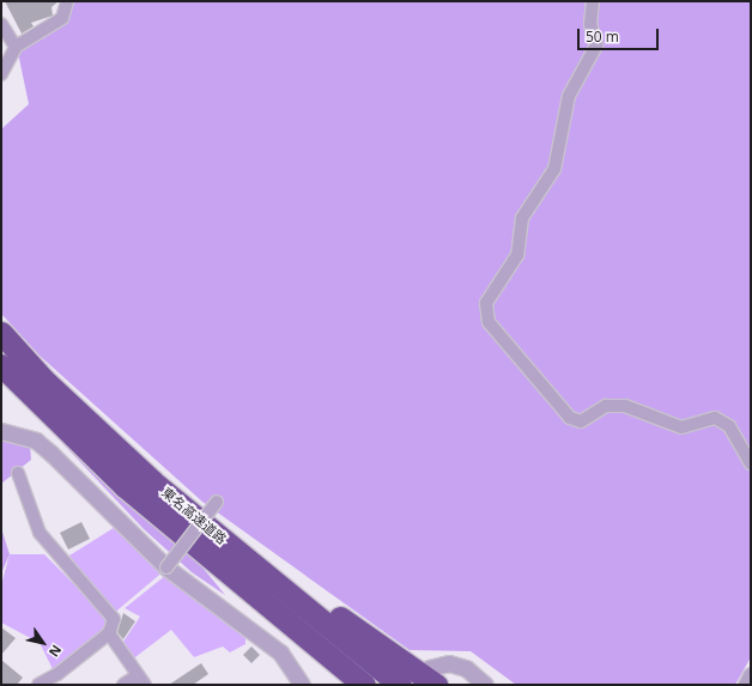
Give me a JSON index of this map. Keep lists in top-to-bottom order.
{
  "streets": {
    "highway": ["東名高速道路"]
  },
  "scale_bar": "50 m",
  "north": "bottom right"
}
